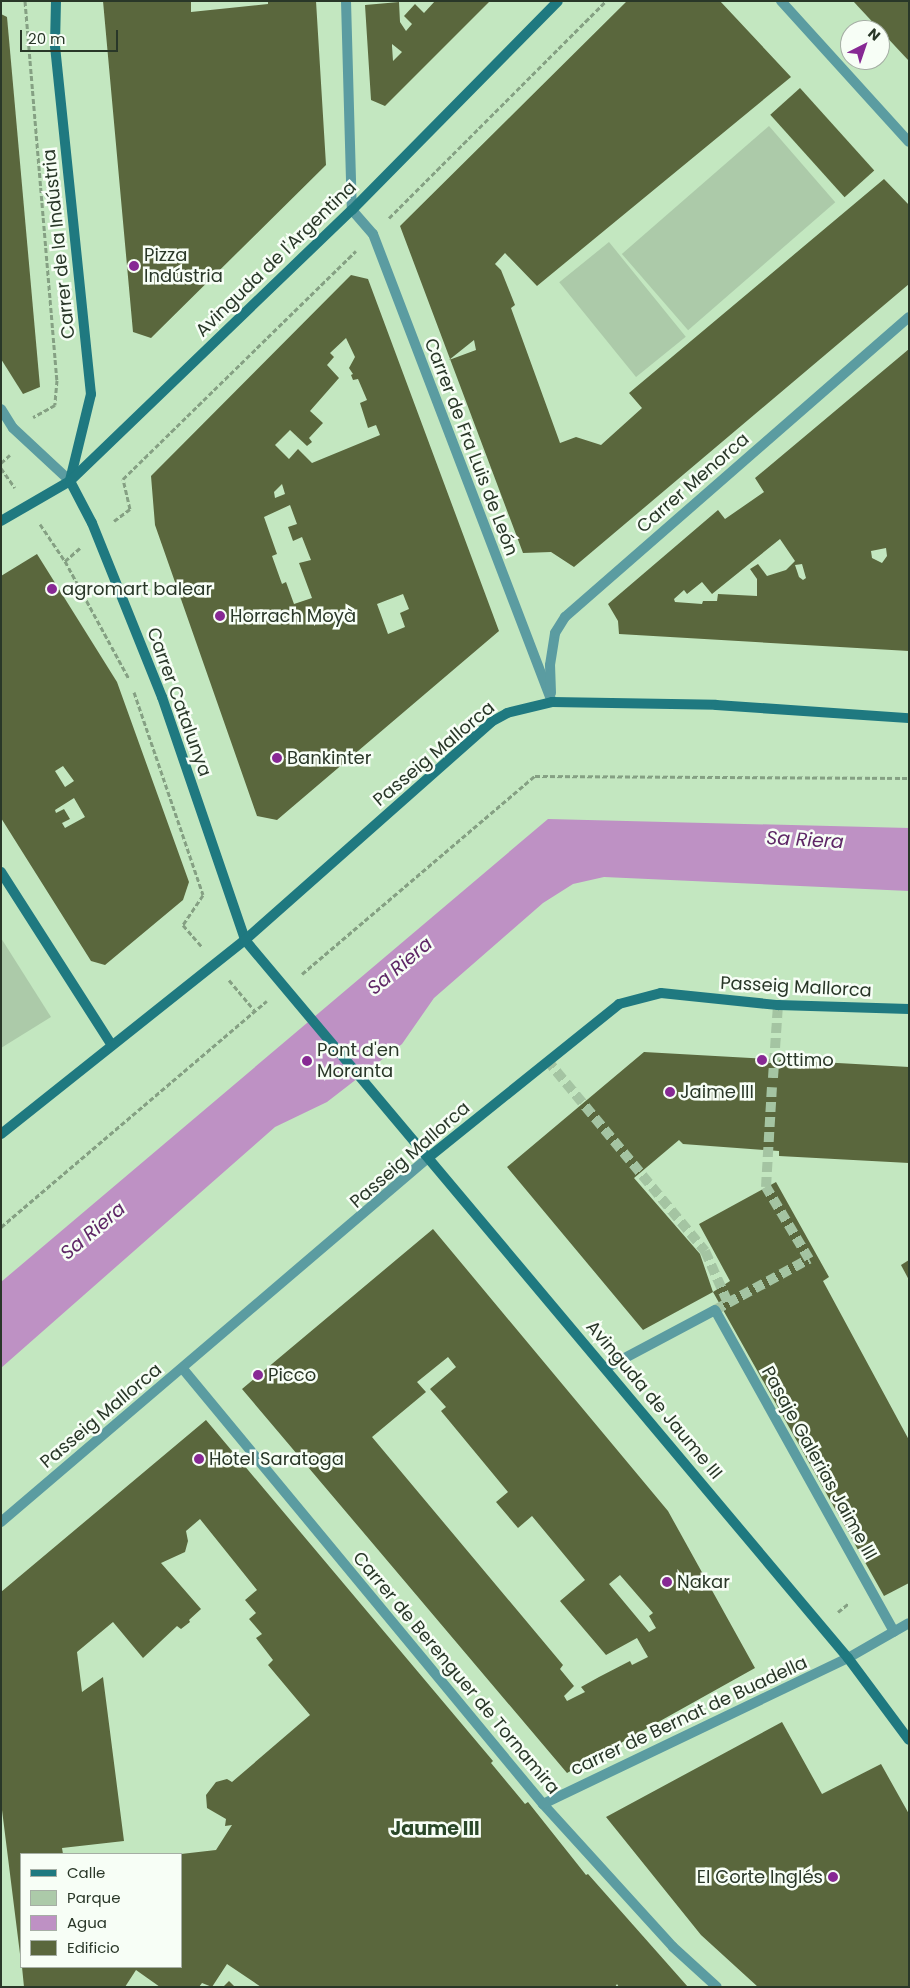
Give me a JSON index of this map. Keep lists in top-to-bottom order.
{
  "streets": {
    "street": [
      "Carrer de la Indústria",
      "Avinguda de l'Argentina",
      "Carrer de Fra Luis de León",
      "Carrer Menorca",
      "Carrer Catalunya",
      "Passeig Mallorca",
      "Avinguda de Jaume III",
      "Pasaje Galerias Jaime III",
      "Carrer de Berenguer de Tornamira",
      "carrer de Bernat de Buadella"
    ]
  },
  "crossings": [
    ["Carrer de la Indústria", "Avinguda de l'Argentina"],
    ["Carrer de la Indústria", "Carrer Catalunya"],
    ["Avinguda de l'Argentina", "Carrer de Fra Luis de León"],
    ["Avinguda de l'Argentina", "Carrer Catalunya"],
    ["Carrer de Fra Luis de León", "Carrer Menorca"],
    ["Carrer de Fra Luis de León", "Passeig Mallorca"],
    ["Carrer Menorca", "Passeig Mallorca"],
    ["Carrer Catalunya", "Passeig Mallorca"],
    ["Passeig Mallorca", "Avinguda de Jaume III"],
    ["Passeig Mallorca", "Carrer de Berenguer de Tornamira"],
    ["Avinguda de Jaume III", "Pasaje Galerias Jaime III"],
    ["Avinguda de Jaume III", "carrer de Bernat de Buadella"],
    ["Pasaje Galerias Jaime III", "carrer de Bernat de Buadella"],
    ["Carrer de Berenguer de Tornamira", "carrer de Bernat de Buadella"]
  ],
  "districts": ["Jaume III"],
  "water": ["Sa Riera"],
  "places": [
    "Pizza Indústria",
    "agromart balear",
    "Horrach Moyà",
    "Bankinter",
    "Ottimo",
    "Pont d'en Moranta",
    "Jaime III",
    "Picco",
    "Hotel Saratoga",
    "Nakar",
    "El Corte Inglés"
  ],
  "legend": [
    "Calle",
    "Parque",
    "Agua",
    "Edificio"
  ],
  "scale_bar": "20 m",
  "north": "top right"
}
